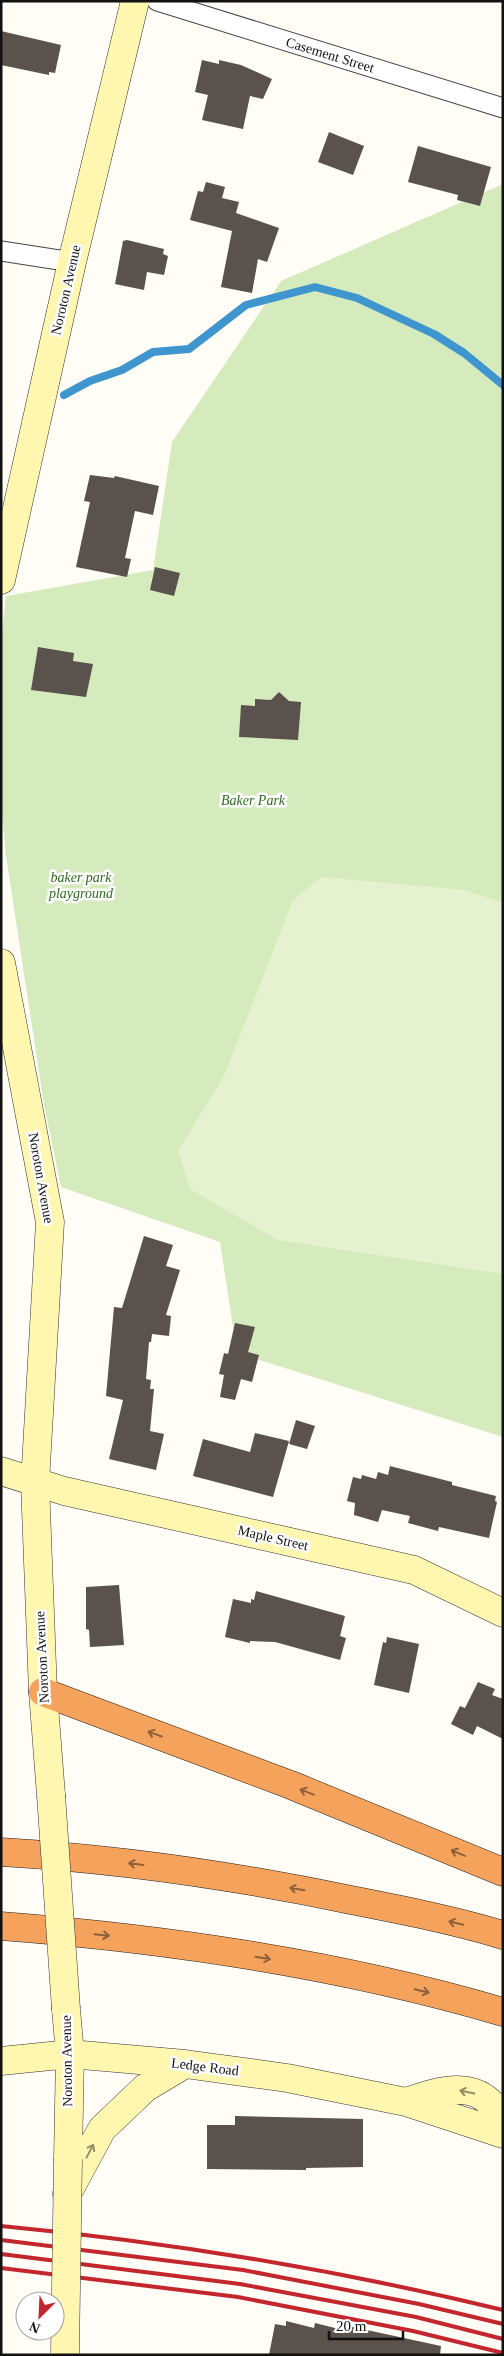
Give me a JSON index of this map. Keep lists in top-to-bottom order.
{
  "streets": {
    "main road": ["Noroton Avenue", "Maple Street", "Ledge Road"],
    "street": ["Casement Street"]
  },
  "crossings": [
    ["Noroton Avenue", "Maple Street"],
    ["Noroton Avenue", "Ledge Road"]
  ],
  "parks": ["Baker Park", "baker park playground"],
  "scale_bar": "20 m",
  "north": "bottom left"
}
